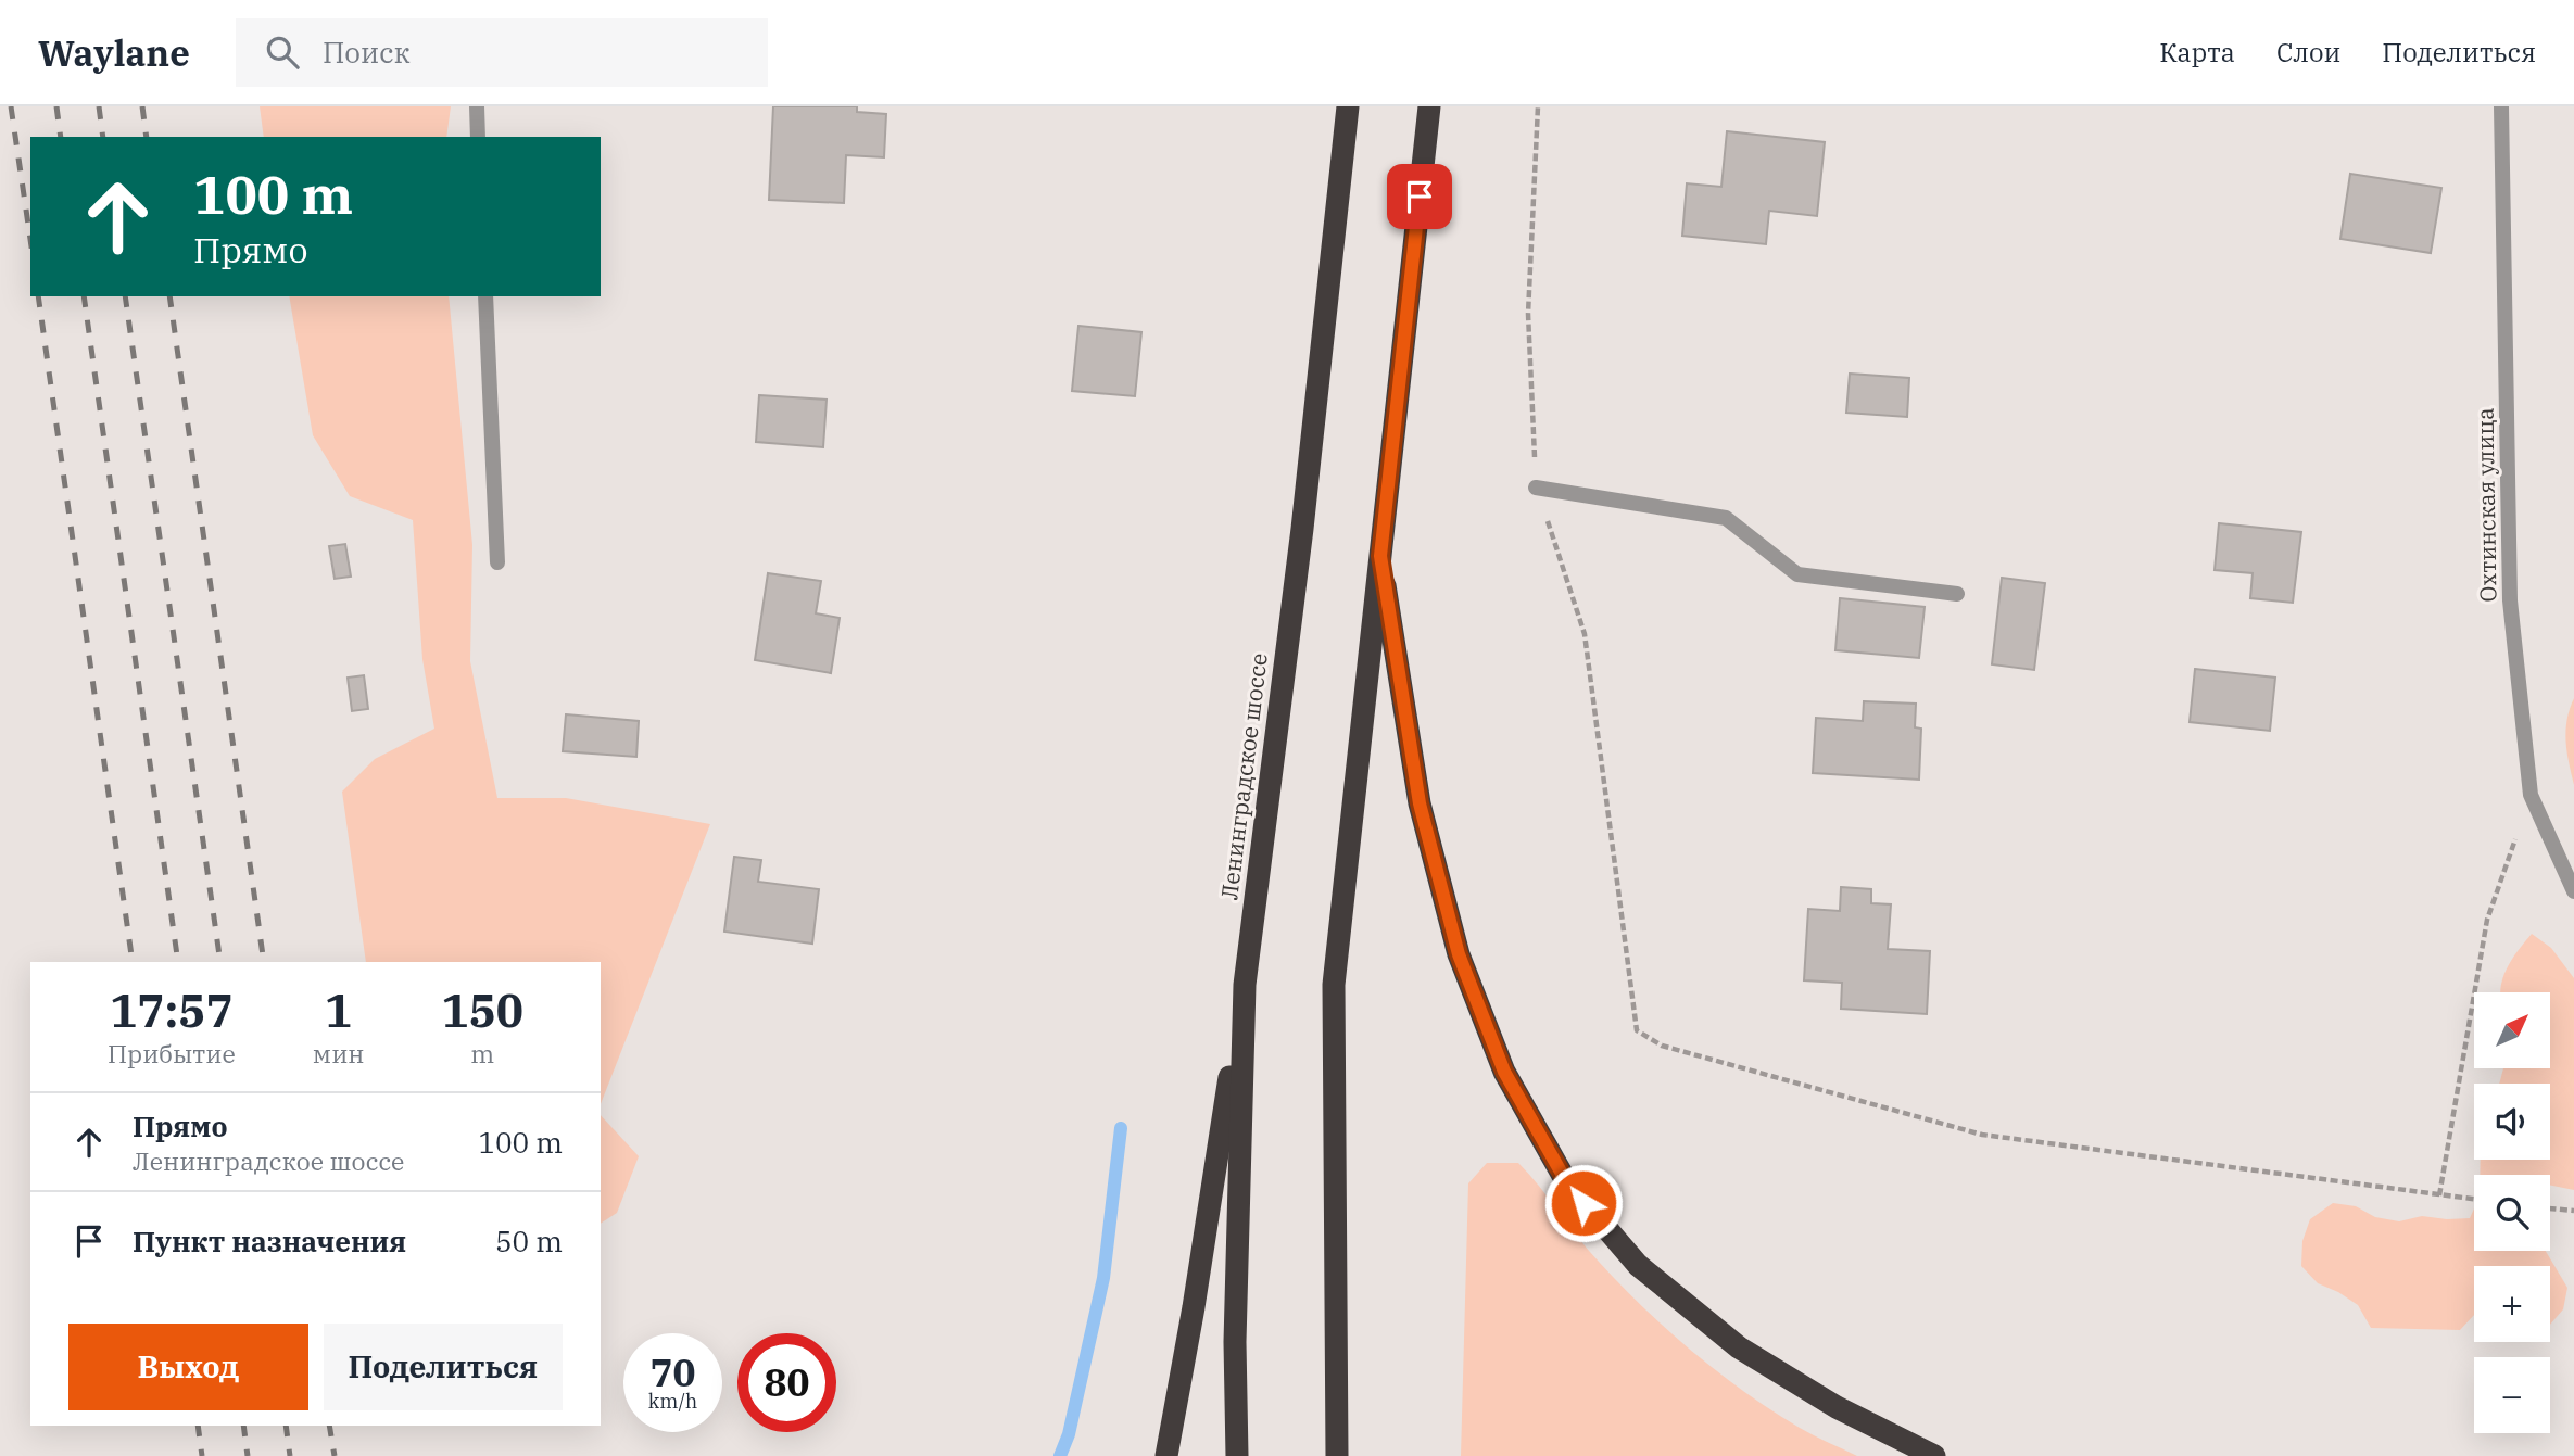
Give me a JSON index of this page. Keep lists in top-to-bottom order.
{
  "streets": {
    "highway": ["Ленинградское шоссе"],
    "street": ["Охтинская улица"]
  },
  "north": "top right",
  "page": {
    "header": "Waylane",
    "search": "Поиск",
    "nav": ["Карта", "Слои", "Поделиться"],
    "turn": ["100 m", "Прямо"],
    "eta": [
      "17:57",
      "Прибытие",
      "1",
      "мин",
      "150",
      "m"
    ],
    "map_buttons": ["+", "−"],
    "list": [
      {
        "name": "Прямо",
        "note": "Ленинградское шоссе",
        "value": "100 m"
      },
      {
        "name": "Пункт назначения",
        "value": "50 m"
      }
    ],
    "buttons": ["Выход", "Поделиться"],
    "speed": "70 km/h",
    "limit": "80"
  }
}
